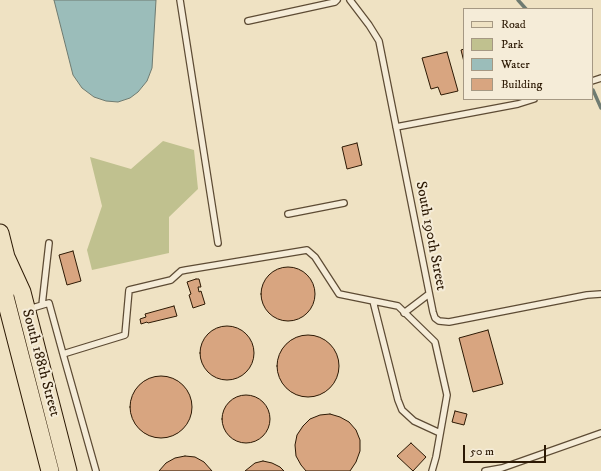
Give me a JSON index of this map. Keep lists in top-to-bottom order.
{
  "streets": {
    "main road": ["South 188th Street"],
    "lane": ["South 190th Street"]
  },
  "legend": [
    "Road",
    "Park",
    "Water",
    "Building"
  ],
  "scale_bar": "50 m"
}
